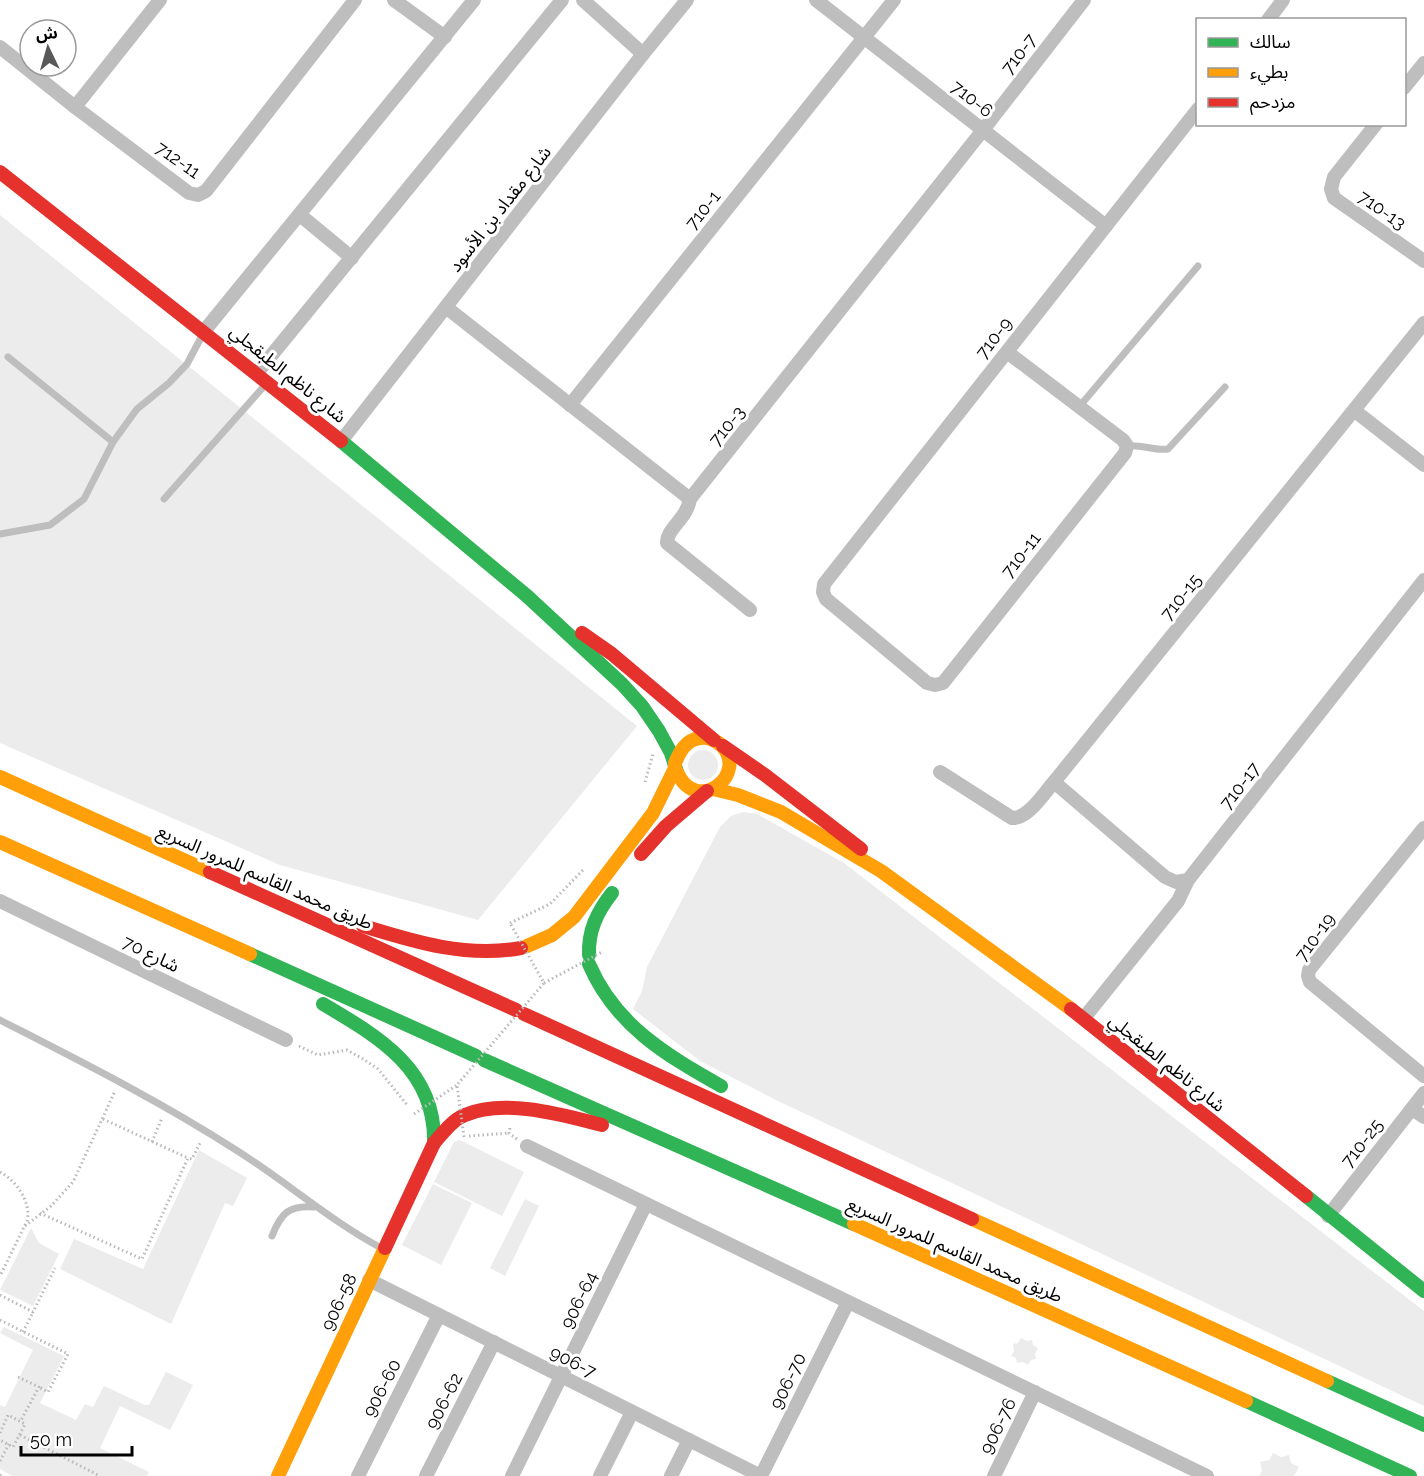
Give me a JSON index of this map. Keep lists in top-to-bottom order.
{
  "streets": {
    "main road": ["شارع ناظم الطبقجلي", "طريق محمد القاسم للمرور السريع", "906-58"],
    "street": [
      "710-7",
      "710-6",
      "712-11",
      "شارع مقداد بن الأسود",
      "710-1",
      "710-13",
      "710-9",
      "710-3",
      "710-11",
      "710-15",
      "710-17",
      "710-19",
      "شارع 70",
      "710-25",
      "906-64",
      "906-7",
      "906-70",
      "906-60",
      "906-62",
      "906-76"
    ]
  },
  "crossings": [
    ["710-7", "710-6"],
    ["710-7", "710-3"],
    ["710-6", "710-1"],
    ["710-6", "710-9"],
    ["710-6", "710-3"],
    ["شارع مقداد بن الأسود", "شارع ناظم الطبقجلي"],
    ["710-9", "710-11"],
    ["شارع ناظم الطبقجلي", "710-17"],
    ["شارع ناظم الطبقجلي", "710-25"],
    ["906-64", "906-7"],
    ["906-58", "906-7"],
    ["906-7", "906-70"],
    ["906-7", "906-60"],
    ["906-7", "906-62"]
  ],
  "legend": ["سالك", "بطيء", "مزدحم"],
  "scale_bar": "50 m",
  "north": "top"
}
